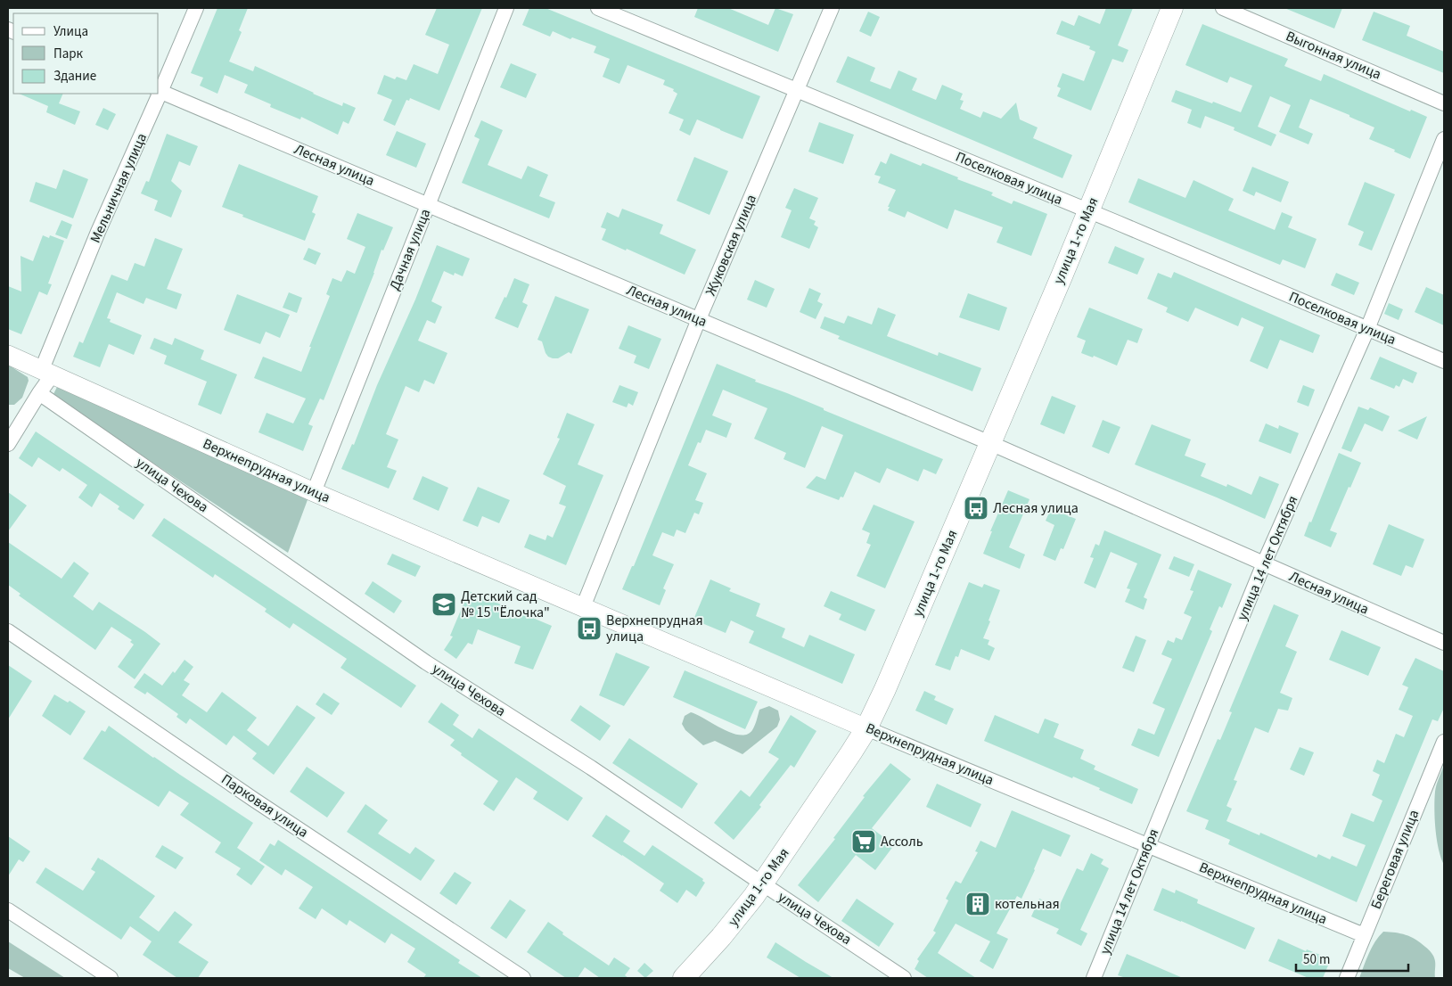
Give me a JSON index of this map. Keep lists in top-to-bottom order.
{
  "streets": {
    "main road": ["улица 1-го Мая"],
    "street": [
      "Выгонная улица",
      "Лесная улица",
      "Поселковая улица",
      "Мельничная улица",
      "Жуковская улица",
      "Дачная улица",
      "Верхнепрудная улица",
      "улица Чехова",
      "улица 14 лет Октября",
      "Парковая улица",
      "Береговая улица"
    ]
  },
  "crossings": [
    ["Лесная улица", "Мельничная улица"],
    ["Лесная улица", "улица 1-го Мая"],
    ["Лесная улица", "Жуковская улица"],
    ["Лесная улица", "Дачная улица"],
    ["Лесная улица", "улица 14 лет Октября"],
    ["Поселковая улица", "улица 1-го Мая"],
    ["Поселковая улица", "Жуковская улица"],
    ["Поселковая улица", "улица 14 лет Октября"],
    ["Мельничная улица", "Верхнепрудная улица"],
    ["Мельничная улица", "улица Чехова"],
    ["улица 1-го Мая", "Верхнепрудная улица"],
    ["улица 1-го Мая", "улица Чехова"],
    ["Жуковская улица", "Верхнепрудная улица"],
    ["Дачная улица", "Верхнепрудная улица"],
    ["Верхнепрудная улица", "улица 14 лет Октября"],
    ["Верхнепрудная улица", "Береговая улица"]
  ],
  "places": {
    "bus stop": ["Лесная улица", "Верхнепрудная улица"],
    "school or university": ["Детский сад № 15 \"Ёлочка\""],
    "supermarket": ["Ассоль"],
    "building": ["котельная"]
  },
  "legend": ["Улица", "Парк", "Здание"],
  "scale_bar": "50 m"
}
